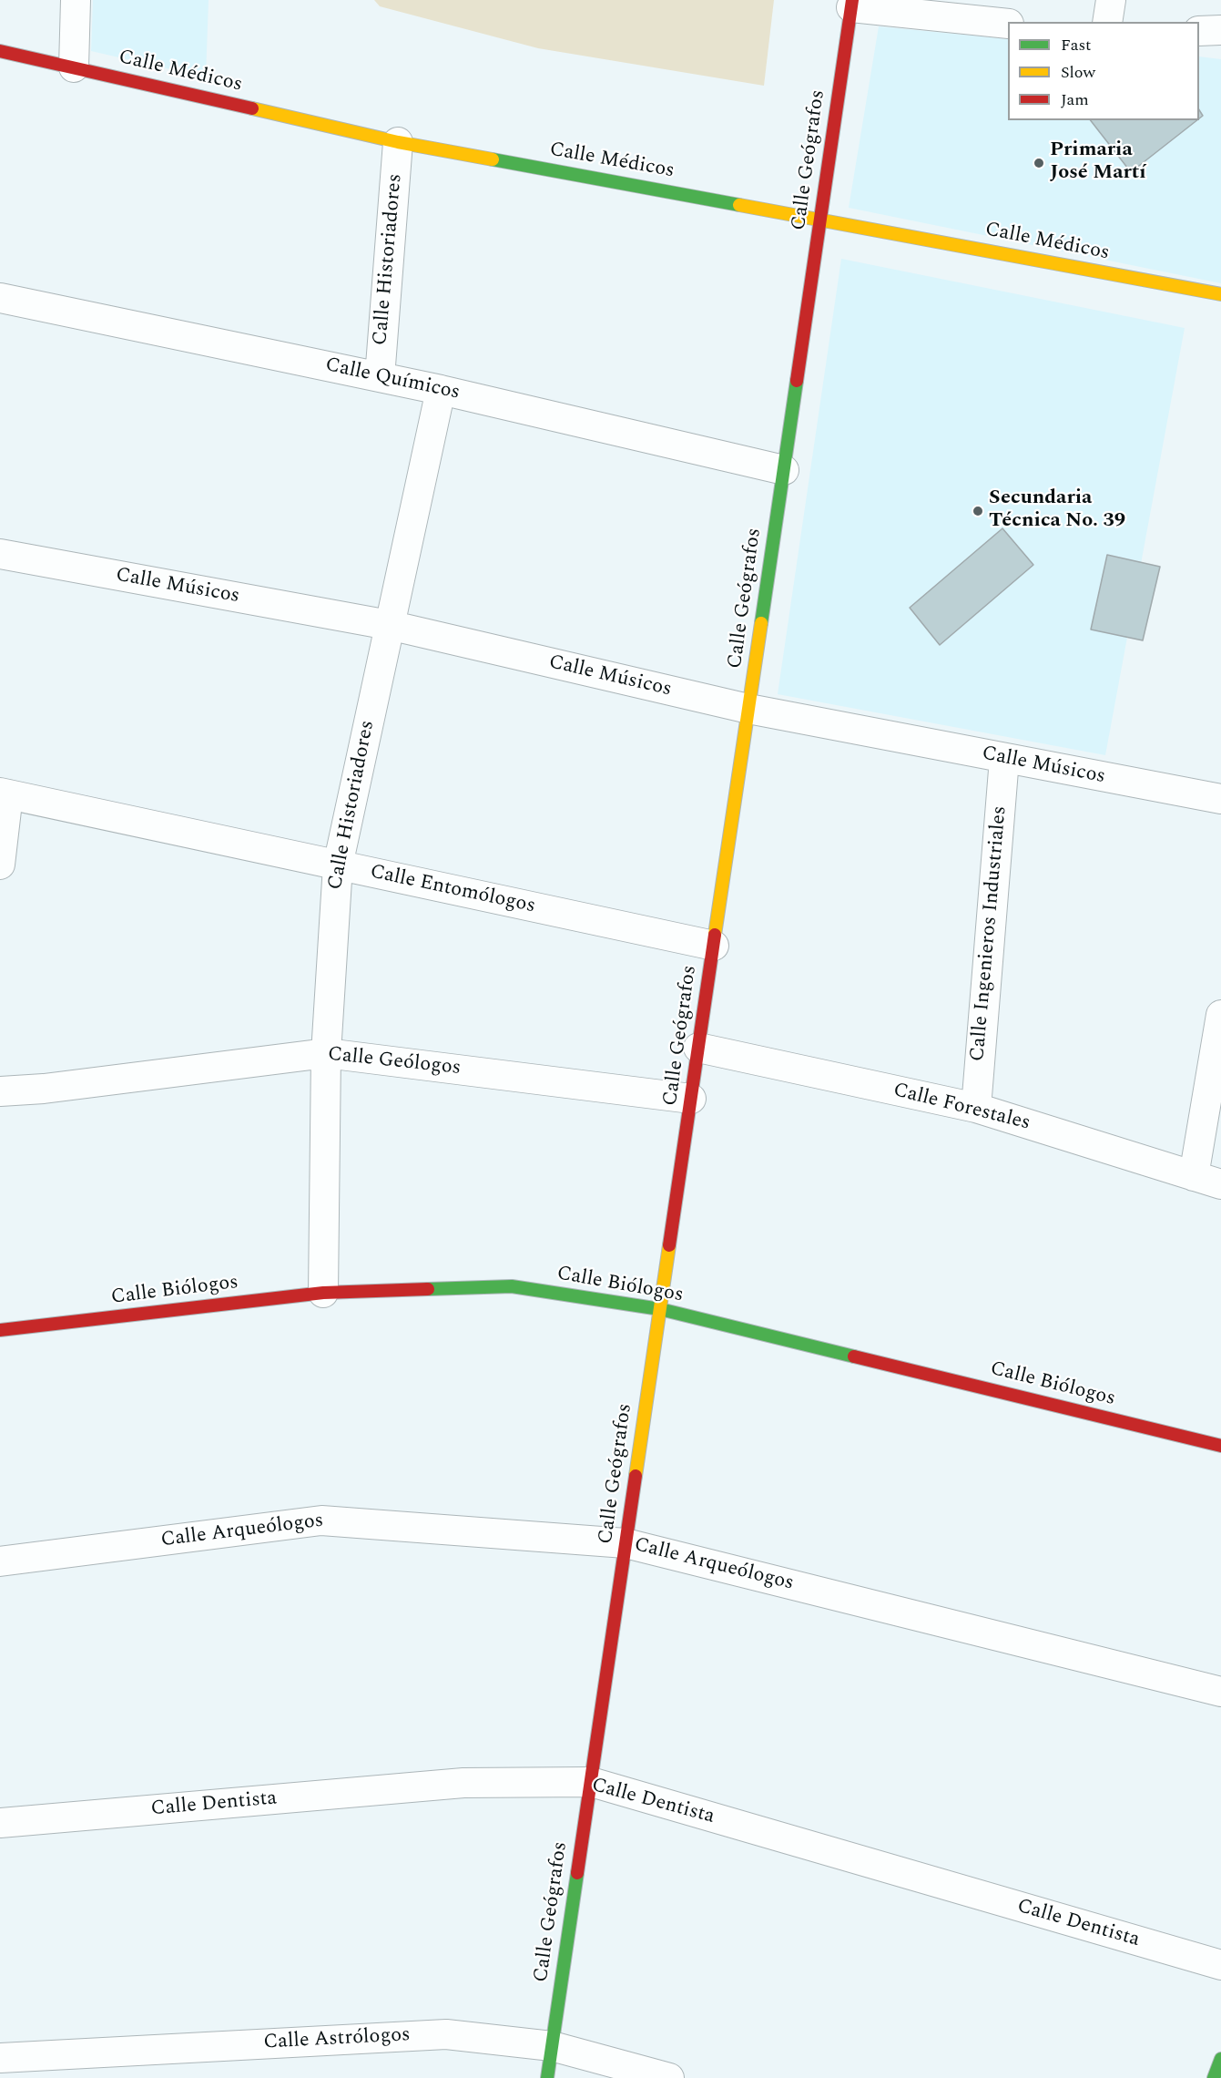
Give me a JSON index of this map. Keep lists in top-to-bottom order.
{
  "streets": {
    "street": [
      "Calle Médicos",
      "Calle Geógrafos",
      "Calle Historiadores",
      "Calle Químicos",
      "Calle Músicos",
      "Calle Entomólogos",
      "Calle Ingenieros Industriales",
      "Calle Geólogos",
      "Calle Forestales",
      "Calle Biólogos",
      "Calle Arqueólogos",
      "Calle Dentista",
      "Calle Astrólogos"
    ]
  },
  "crossings": [
    ["Calle Médicos", "Calle Geógrafos"],
    ["Calle Médicos", "Calle Historiadores"],
    ["Calle Geógrafos", "Calle Químicos"],
    ["Calle Geógrafos", "Calle Músicos"],
    ["Calle Geógrafos", "Calle Entomólogos"],
    ["Calle Geógrafos", "Calle Geólogos"],
    ["Calle Geógrafos", "Calle Forestales"],
    ["Calle Geógrafos", "Calle Biólogos"],
    ["Calle Geógrafos", "Calle Arqueólogos"],
    ["Calle Geógrafos", "Calle Dentista"],
    ["Calle Geógrafos", "Calle Astrólogos"],
    ["Calle Historiadores", "Calle Químicos"],
    ["Calle Historiadores", "Calle Músicos"],
    ["Calle Historiadores", "Calle Entomólogos"],
    ["Calle Historiadores", "Calle Geólogos"],
    ["Calle Historiadores", "Calle Biólogos"],
    ["Calle Músicos", "Calle Ingenieros Industriales"],
    ["Calle Ingenieros Industriales", "Calle Forestales"]
  ],
  "places": ["Primaria José Martí", "Secundaria Técnica No. 39"],
  "legend": ["Fast", "Slow", "Jam"]
}
